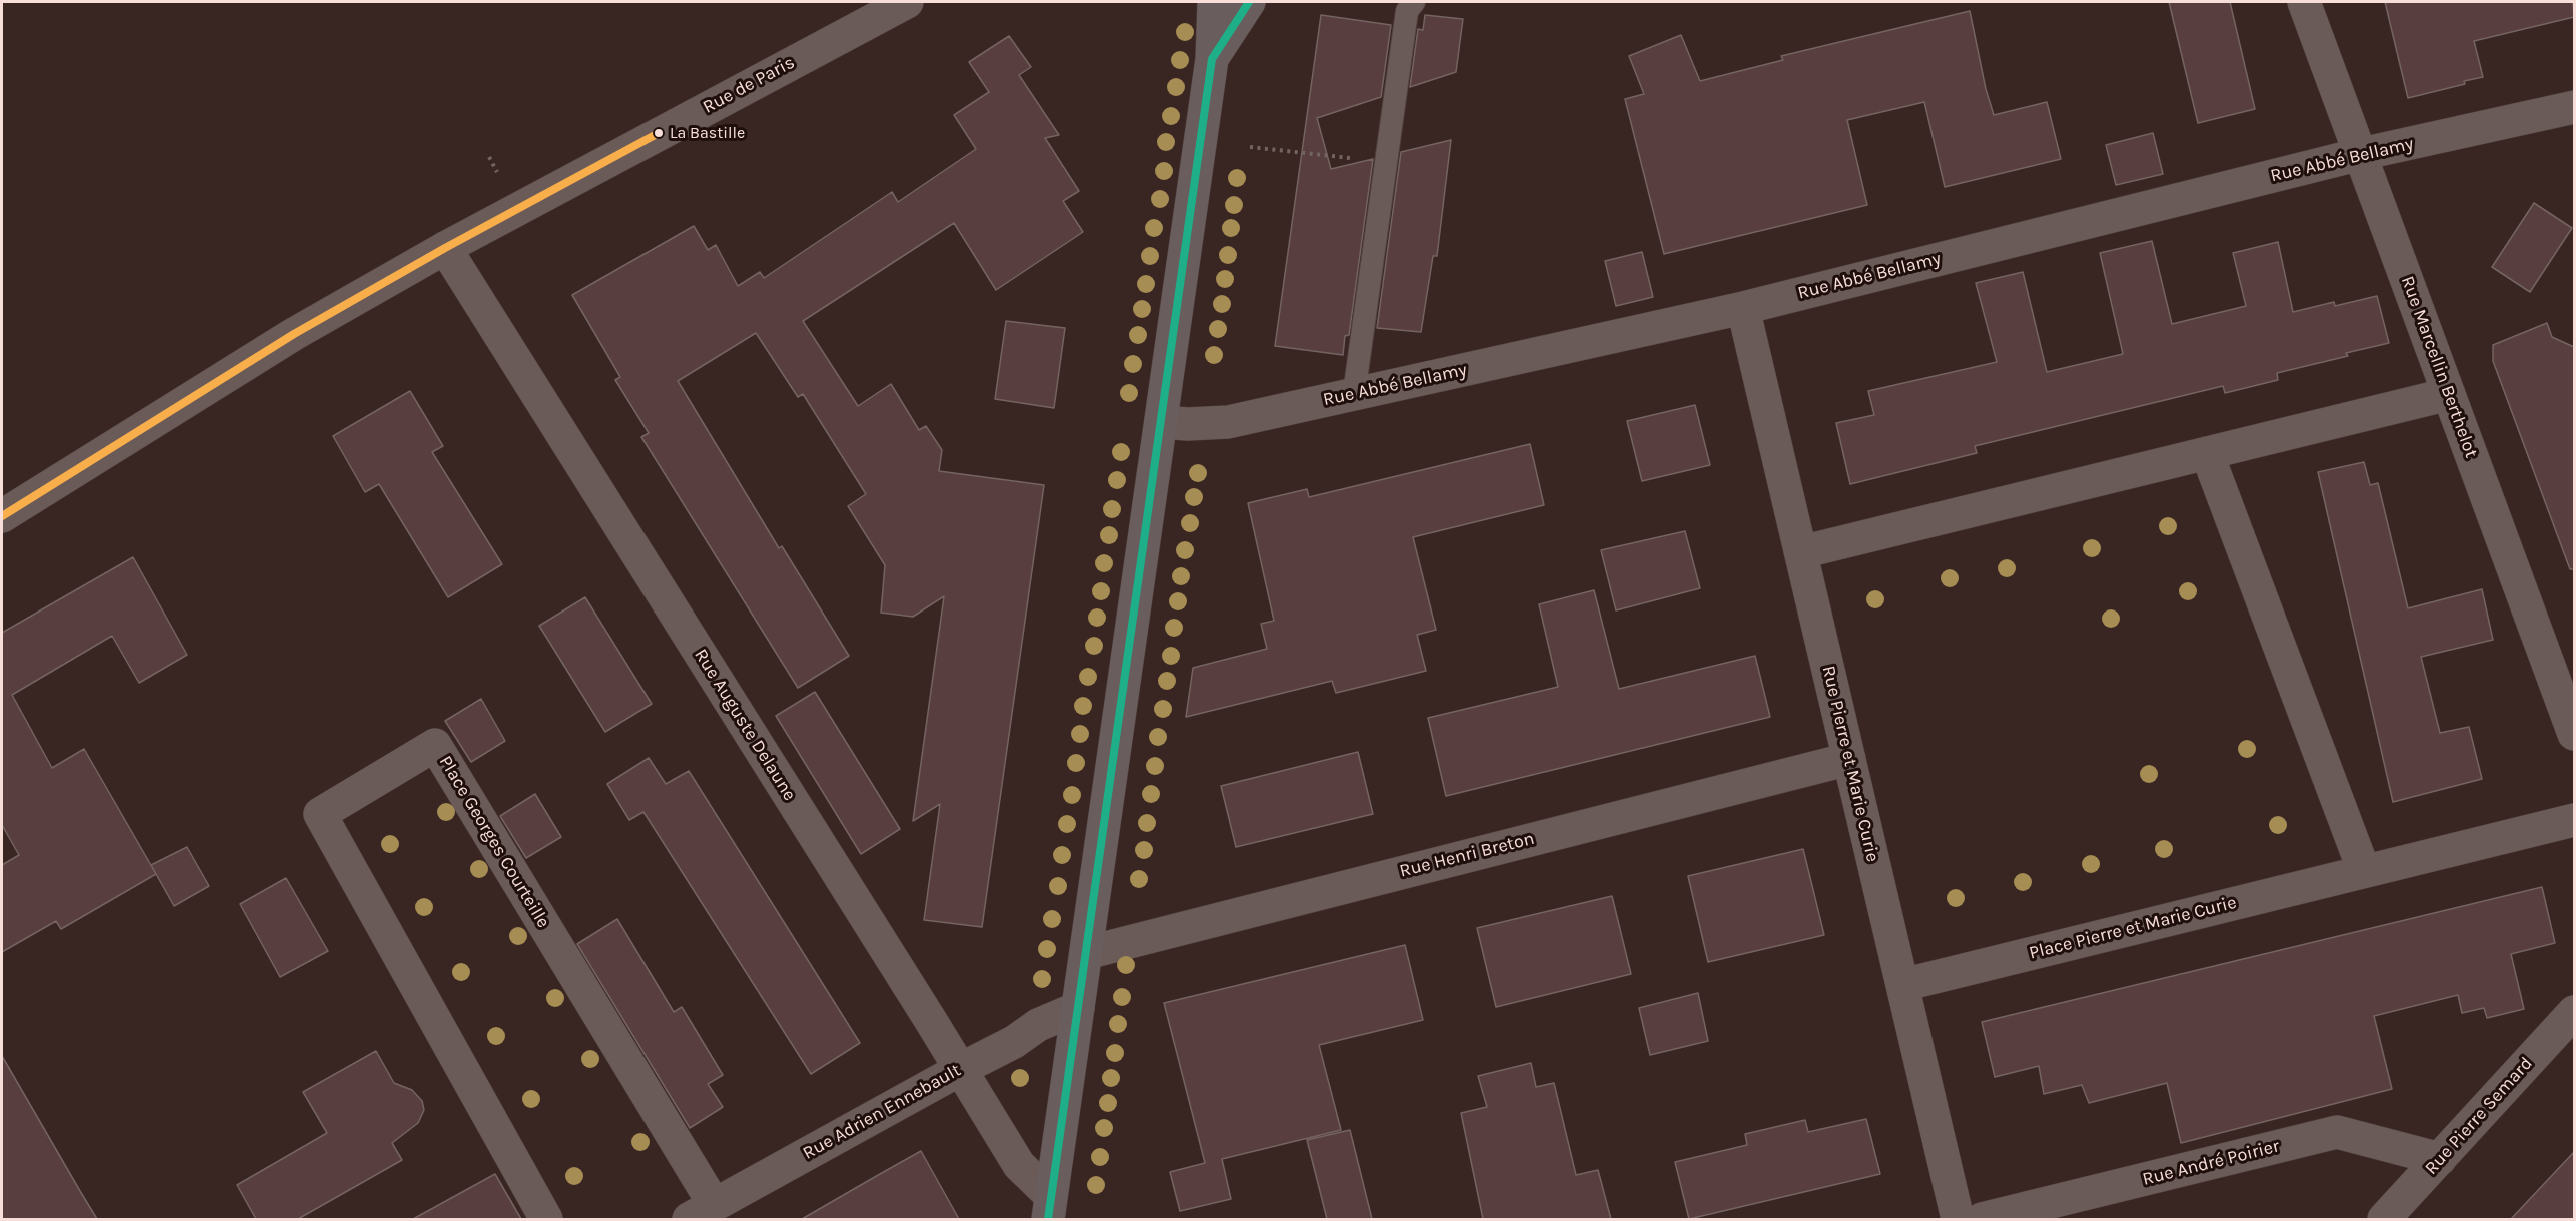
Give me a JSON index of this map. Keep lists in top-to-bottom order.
{
  "streets": {
    "street": [
      "Rue de Paris",
      "Rue Abbé Bellamy",
      "Rue Marcellin Berthelot",
      "Rue Auguste Delaune",
      "Rue Pierre et Marie Curie",
      "Place Georges Courteille",
      "Rue Henri Breton",
      "Place Pierre et Marie Curie",
      "Rue Adrien Ennebault",
      "Rue Pierre Semard",
      "Rue André Poirier"
    ]
  },
  "crossings": [
    ["Rue de Paris", "Rue Auguste Delaune"],
    ["Rue Abbé Bellamy", "Rue Marcellin Berthelot"],
    ["Rue Abbé Bellamy", "Rue Pierre et Marie Curie"],
    ["Rue Auguste Delaune", "Rue Adrien Ennebault"],
    ["Rue Pierre et Marie Curie", "Rue Henri Breton"],
    ["Rue Pierre et Marie Curie", "Place Pierre et Marie Curie"],
    ["Place Georges Courteille", "Rue Adrien Ennebault"],
    ["Rue Pierre Semard", "Rue André Poirier"]
  ],
  "places": ["La Bastille"]
}
